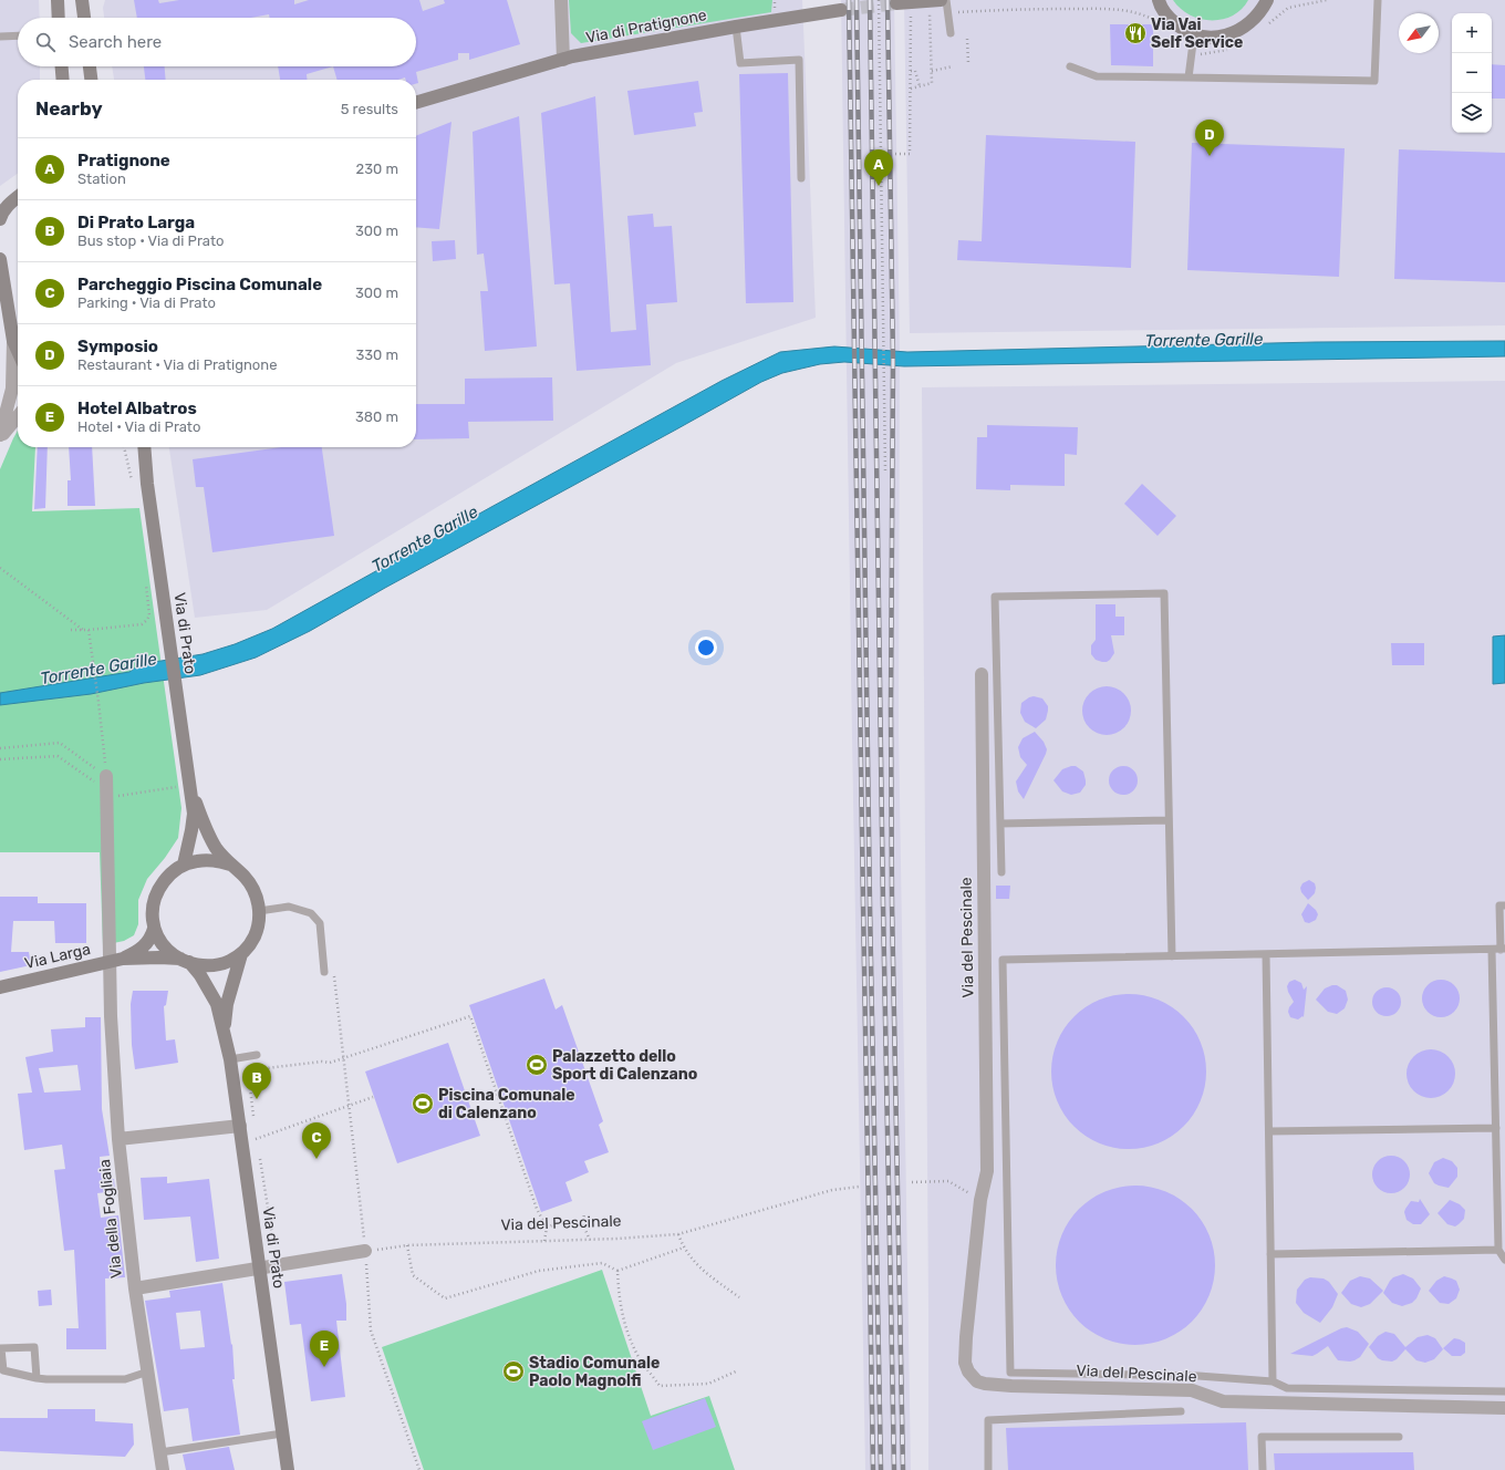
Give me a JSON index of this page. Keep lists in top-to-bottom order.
{
  "streets": {
    "main road": ["Via di Pratignone", "Via di Prato", "Via Larga"],
    "street": ["Via del Pescinale", "Via della Fogliaia"]
  },
  "crossings": [
    ["Via di Prato", "Via Larga"],
    ["Via Larga", "Via della Fogliaia"]
  ],
  "water": ["Torrente Garille"],
  "places": {
    "restaurant": ["Via Vai Self Service"],
    "sports": ["Palazzetto dello Sport di Calenzano", "Piscina Comunale di Calenzano", "Stadio Comunale Paolo Magnolfi"]
  },
  "north": "bottom left",
  "page": {
    "map_buttons": ["+", "−"],
    "search": "Search here",
    "heading": ["Nearby", "5 results"],
    "pins": [
      "D",
      "A",
      "B",
      "C",
      "E"
    ],
    "list": [
      {
        "mark": "A",
        "name": "Pratignone",
        "note": "Station",
        "value": "230 m"
      },
      {
        "mark": "B",
        "name": "Di Prato Larga",
        "note": "Bus stop · Via di Prato",
        "value": "300 m"
      },
      {
        "mark": "C",
        "name": "Parcheggio Piscina Comunale",
        "note": "Parking · Via di Prato",
        "value": "300 m"
      },
      {
        "mark": "D",
        "name": "Symposio",
        "note": "Restaurant · Via di Pratignone",
        "value": "330 m"
      },
      {
        "mark": "E",
        "name": "Hotel Albatros",
        "note": "Hotel · Via di Prato",
        "value": "380 m"
      }
    ]
  }
}
